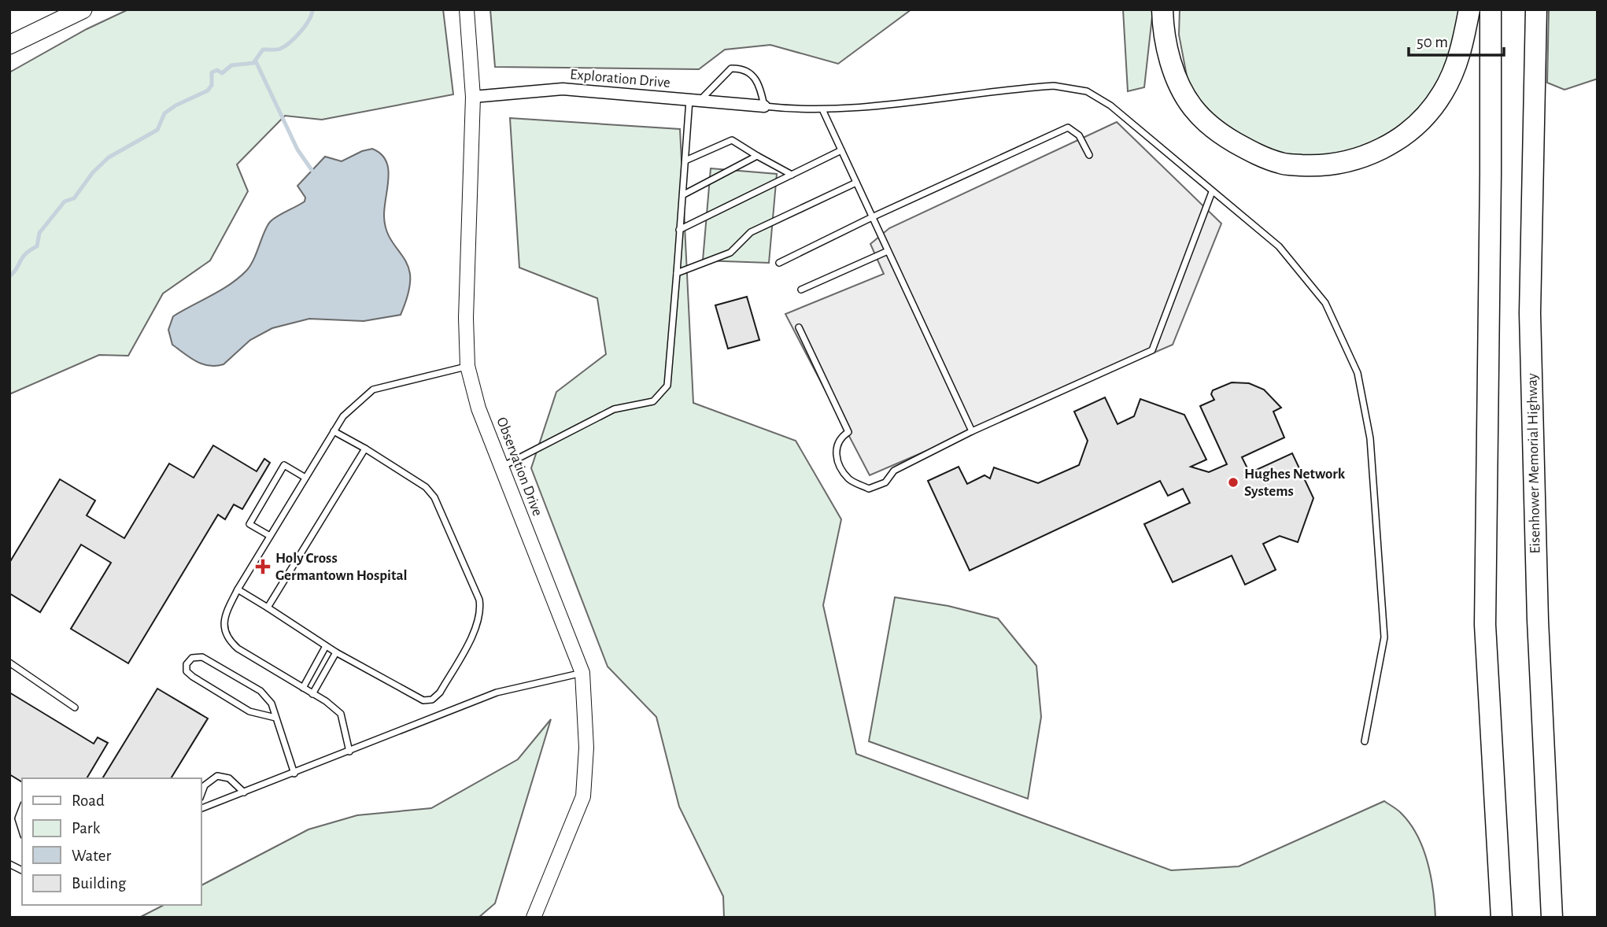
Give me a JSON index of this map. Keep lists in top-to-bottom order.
{
  "streets": {
    "highway": ["Eisenhower Memorial Highway"],
    "street": ["Exploration Drive", "Observation Drive"]
  },
  "crossings": [
    ["Exploration Drive", "Observation Drive"]
  ],
  "places": {
    "other": ["Hughes Network Systems"],
    "health": ["Holy Cross Germantown Hospital"]
  },
  "legend": [
    "Road",
    "Park",
    "Water",
    "Building"
  ],
  "scale_bar": "50 m"
}
